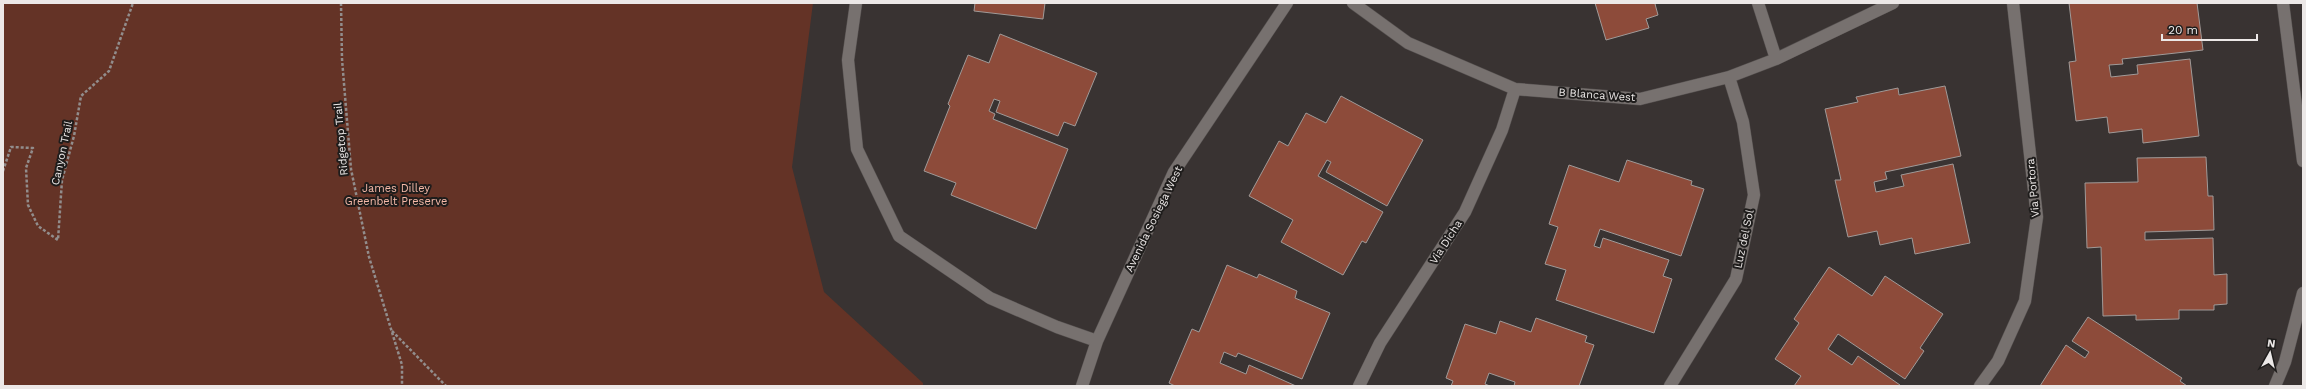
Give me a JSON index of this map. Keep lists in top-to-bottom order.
{
  "streets": {
    "street": [
      "B Blanca West",
      "Via Portora",
      "Avenida Sosiega West",
      "Luz del Sol",
      "Via Dicha"
    ],
    "path": ["Ridgetop Trail", "Canyon Trail"]
  },
  "crossings": [
    ["B Blanca West", "Luz del Sol"],
    ["B Blanca West", "Via Dicha"]
  ],
  "parks": ["James Dilley Greenbelt Preserve"],
  "scale_bar": "20 m",
  "north": "top"
}
